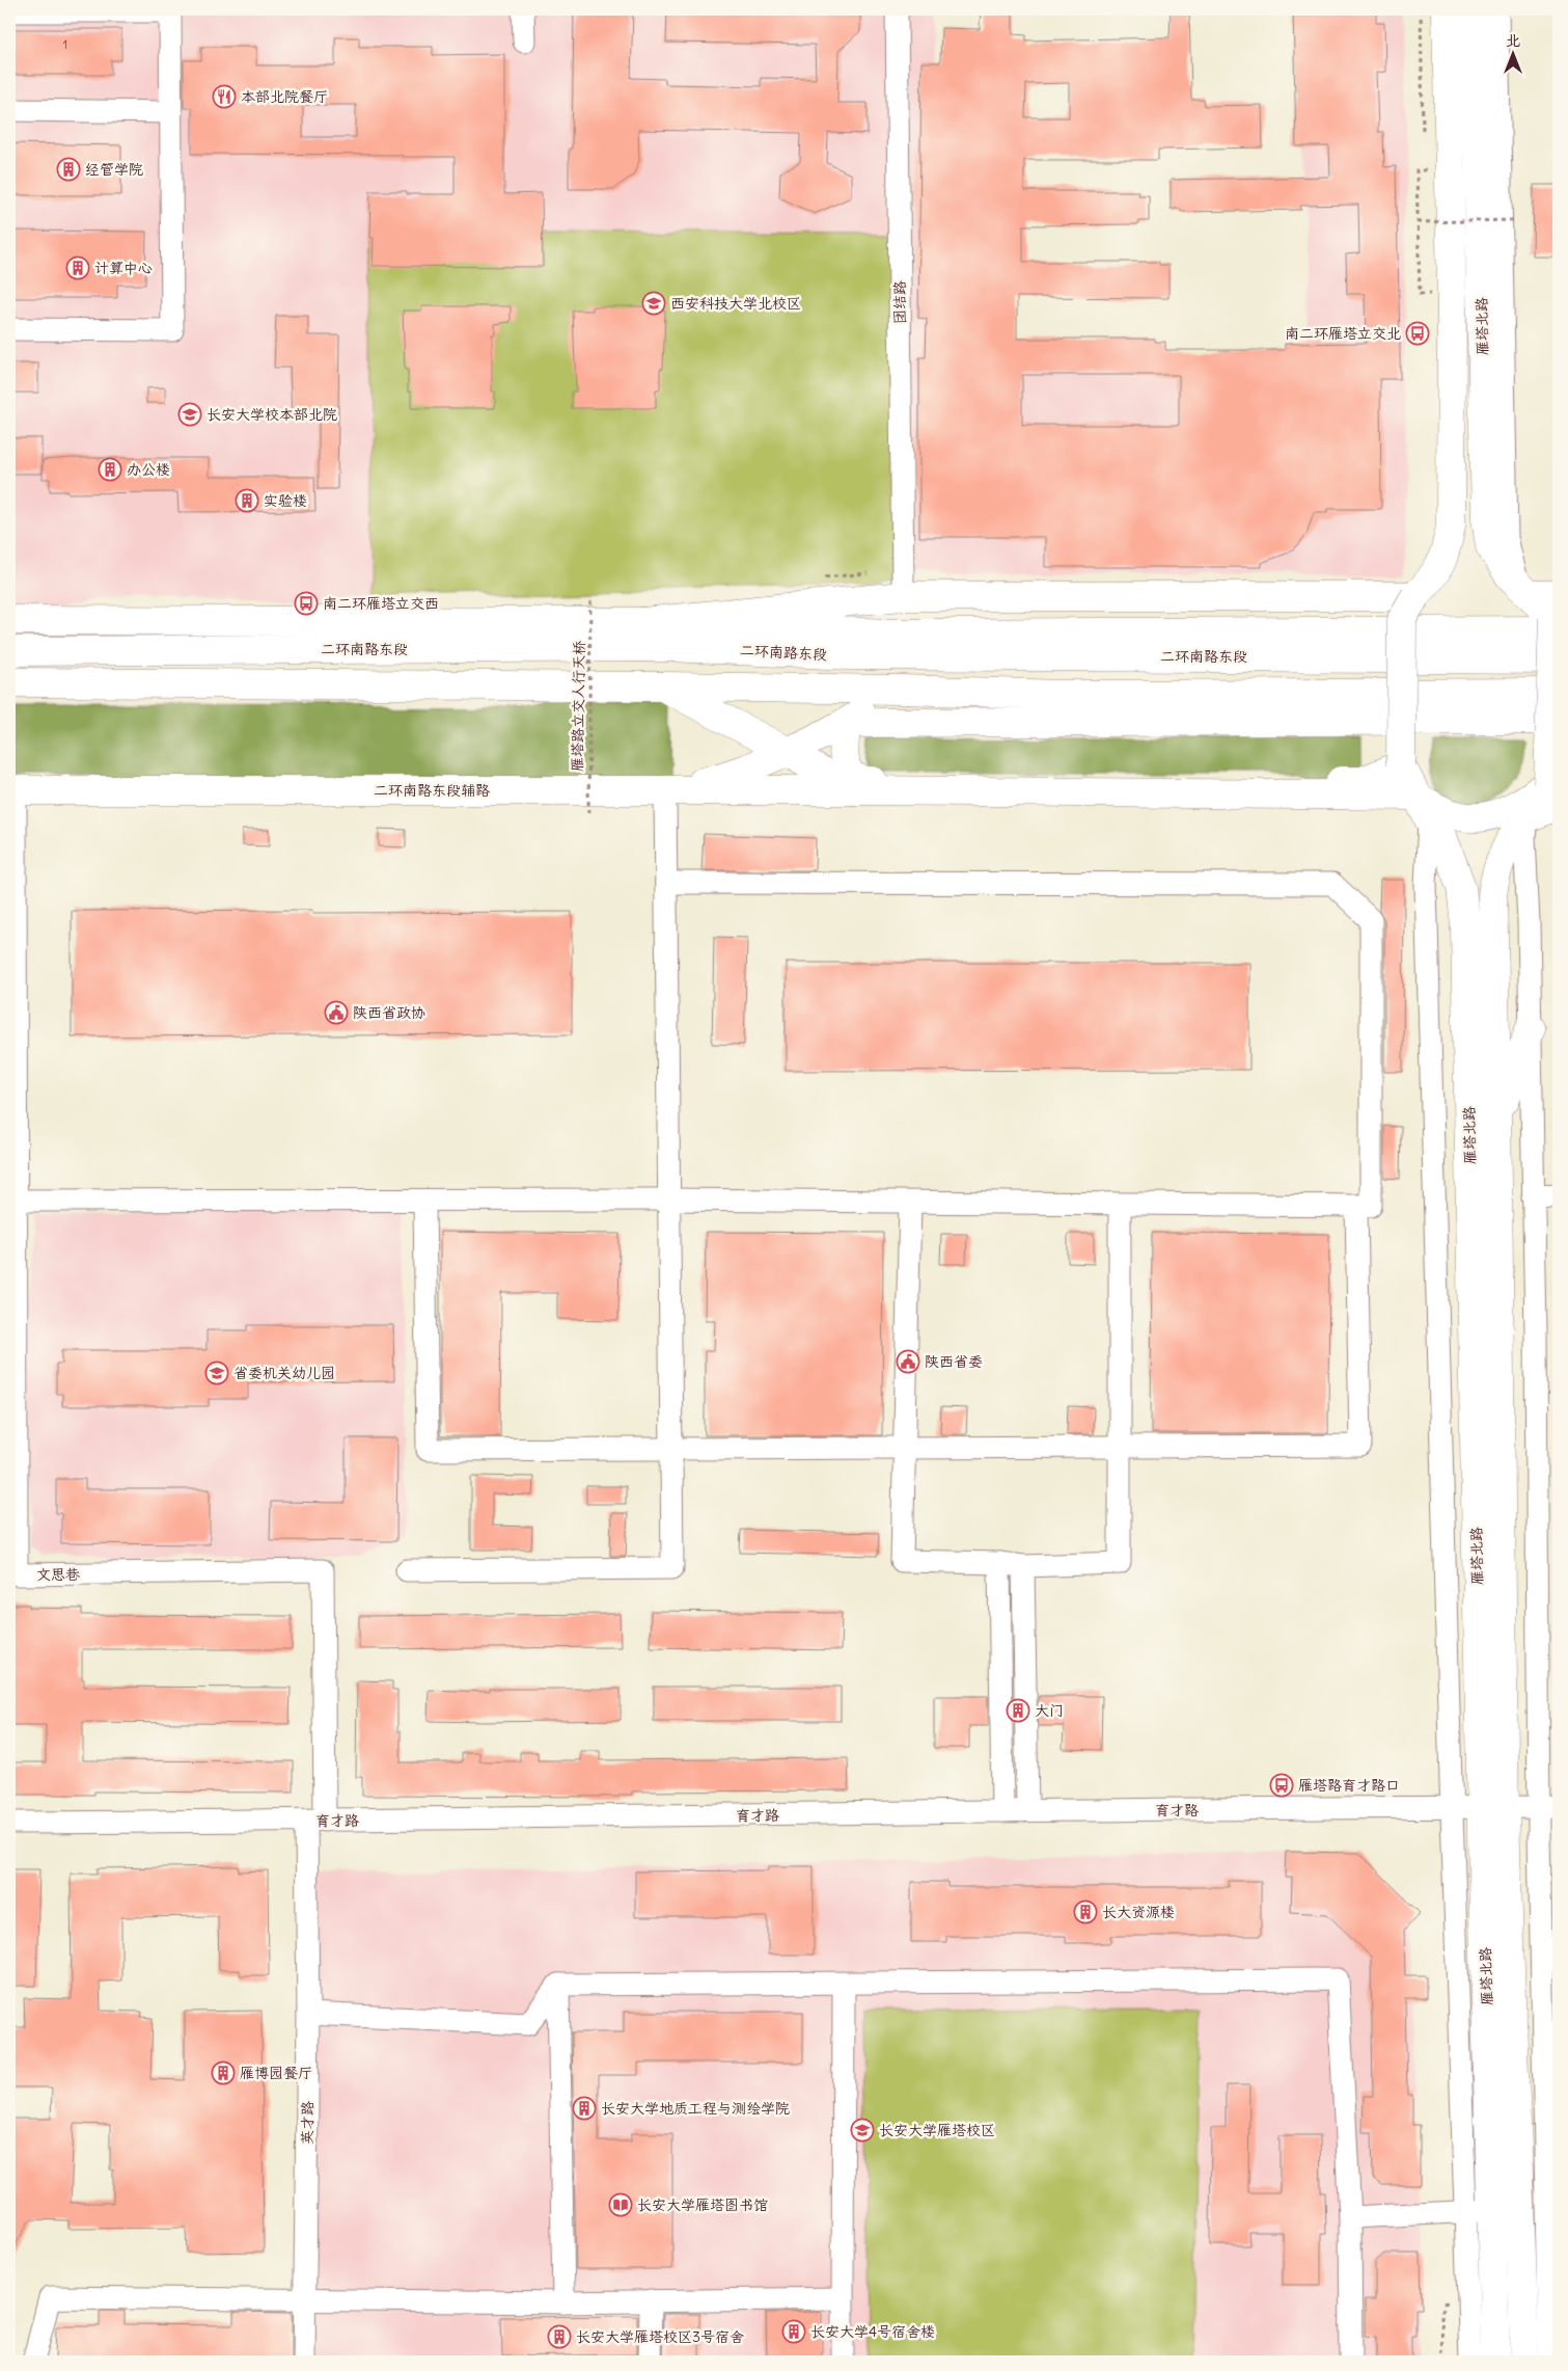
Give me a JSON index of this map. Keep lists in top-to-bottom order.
{
  "streets": {
    "main road": ["雁塔北路", "二环南路东段", "二环南路东段辅路"],
    "street": [
      "团结路",
      "文思巷",
      "育才路",
      "英才路"
    ],
    "path": ["雁塔路立交人行天桥"]
  },
  "crossings": [
    ["雁塔北路", "二环南路东段辅路"],
    ["雁塔北路", "育才路"],
    ["二环南路东段辅路", "文思巷"],
    ["文思巷", "育才路"],
    ["文思巷", "英才路"],
    ["育才路", "英才路"]
  ],
  "places": {
    "restaurant": ["本部北院餐厅"],
    "building": [
      "经管学院",
      "计算中心",
      "办公楼",
      "实验楼",
      "大门",
      "长大资源楼",
      "雁博园餐厅",
      "长安大学地质工程与测绘学院",
      "长安大学4号宿舍楼",
      "长安大学雁塔校区3号宿舍"
    ],
    "school or university": [
      "西安科技大学北校区",
      "长安大学校本部北院",
      "省委机关幼儿园",
      "长安大学雁塔校区"
    ],
    "bus stop": ["南二环雁塔立交北", "南二环雁塔立交西", "雁塔路育才路口"],
    "public building": ["陕西省政协", "陕西省委"],
    "library": ["长安大学雁塔图书馆"]
  },
  "house_numbers": ["1"],
  "north": "top"
}
